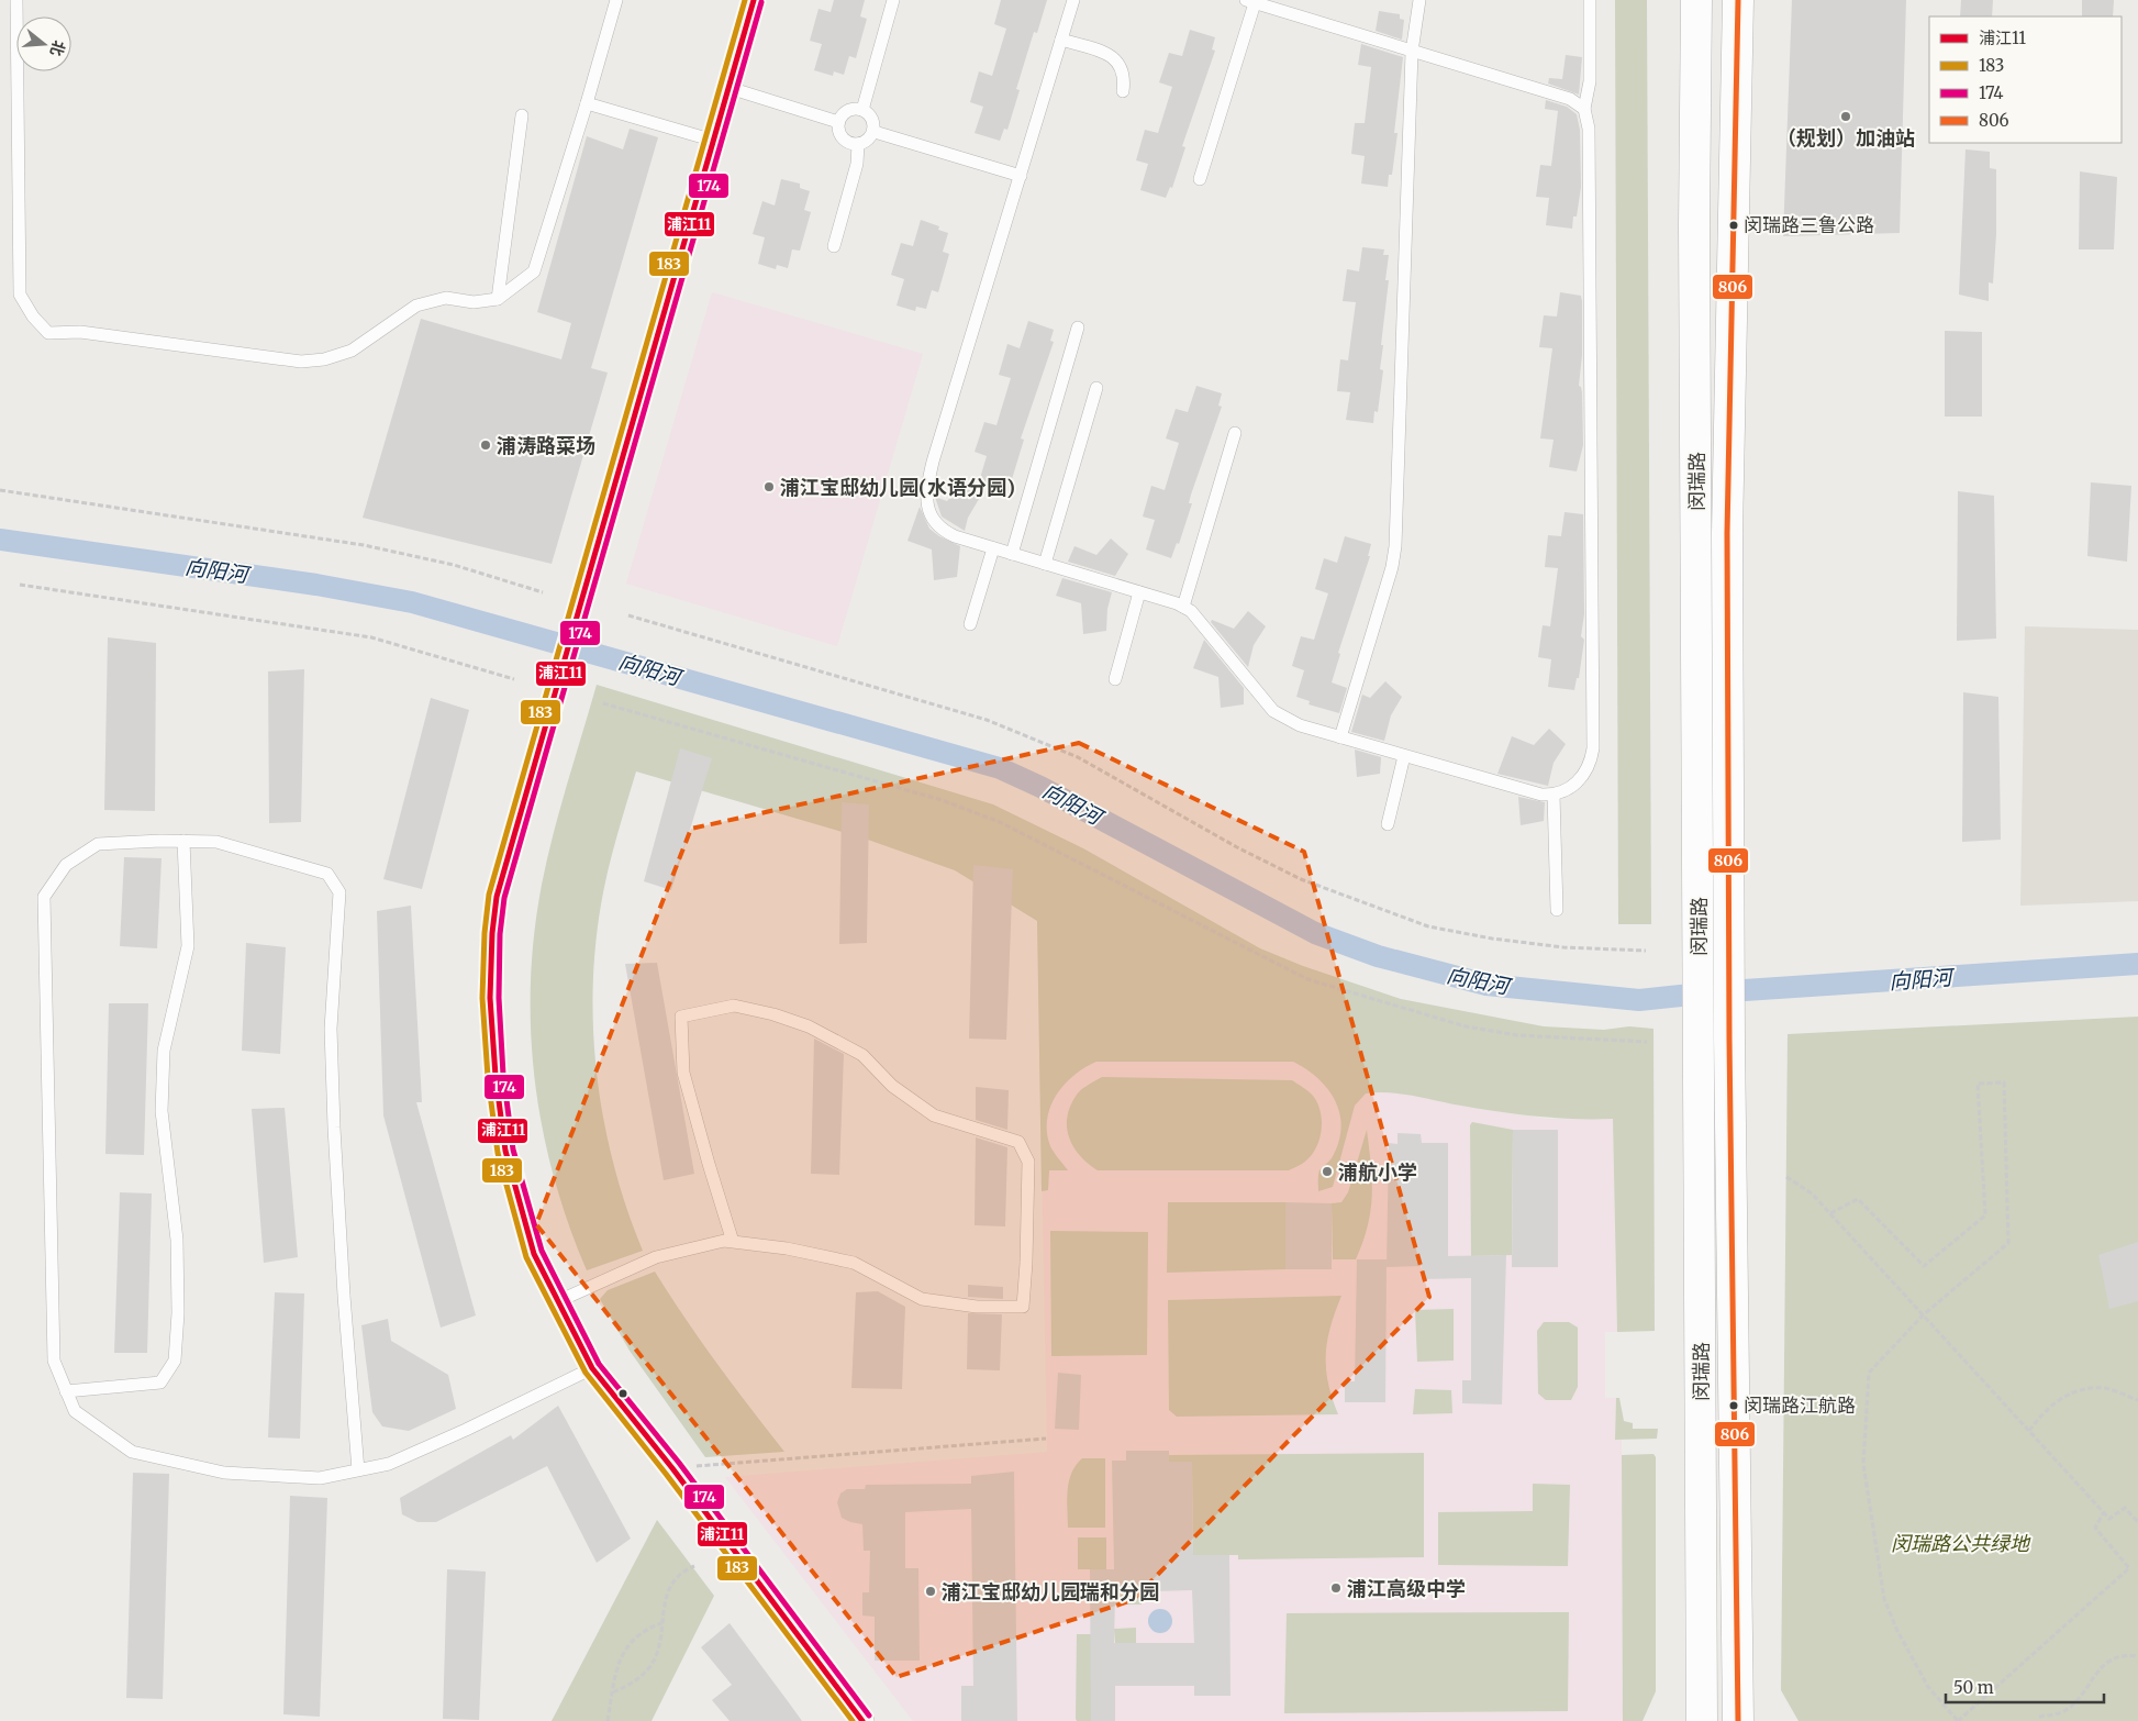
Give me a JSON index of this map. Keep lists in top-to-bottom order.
{
  "streets": {
    "main road": ["闵瑞路"]
  },
  "water": ["向阳河"],
  "parks": ["闵瑞路公共绿地"],
  "places": [
    "（规划）加油站",
    "闵瑞路三鲁公路",
    "浦涛路菜场",
    "浦江宝邸幼儿园(水语分园)",
    "浦航小学",
    "闵瑞路江航路",
    "浦江高级中学",
    "浦江宝邸幼儿园瑞和分园"
  ],
  "lines": [
    "transit line 浦江11",
    "transit line 183",
    "transit line 806",
    "transit line 174"
  ],
  "legend": [
    "浦江11",
    "183",
    "174",
    "806"
  ],
  "scale_bar": "50 m",
  "north": "right"
}
